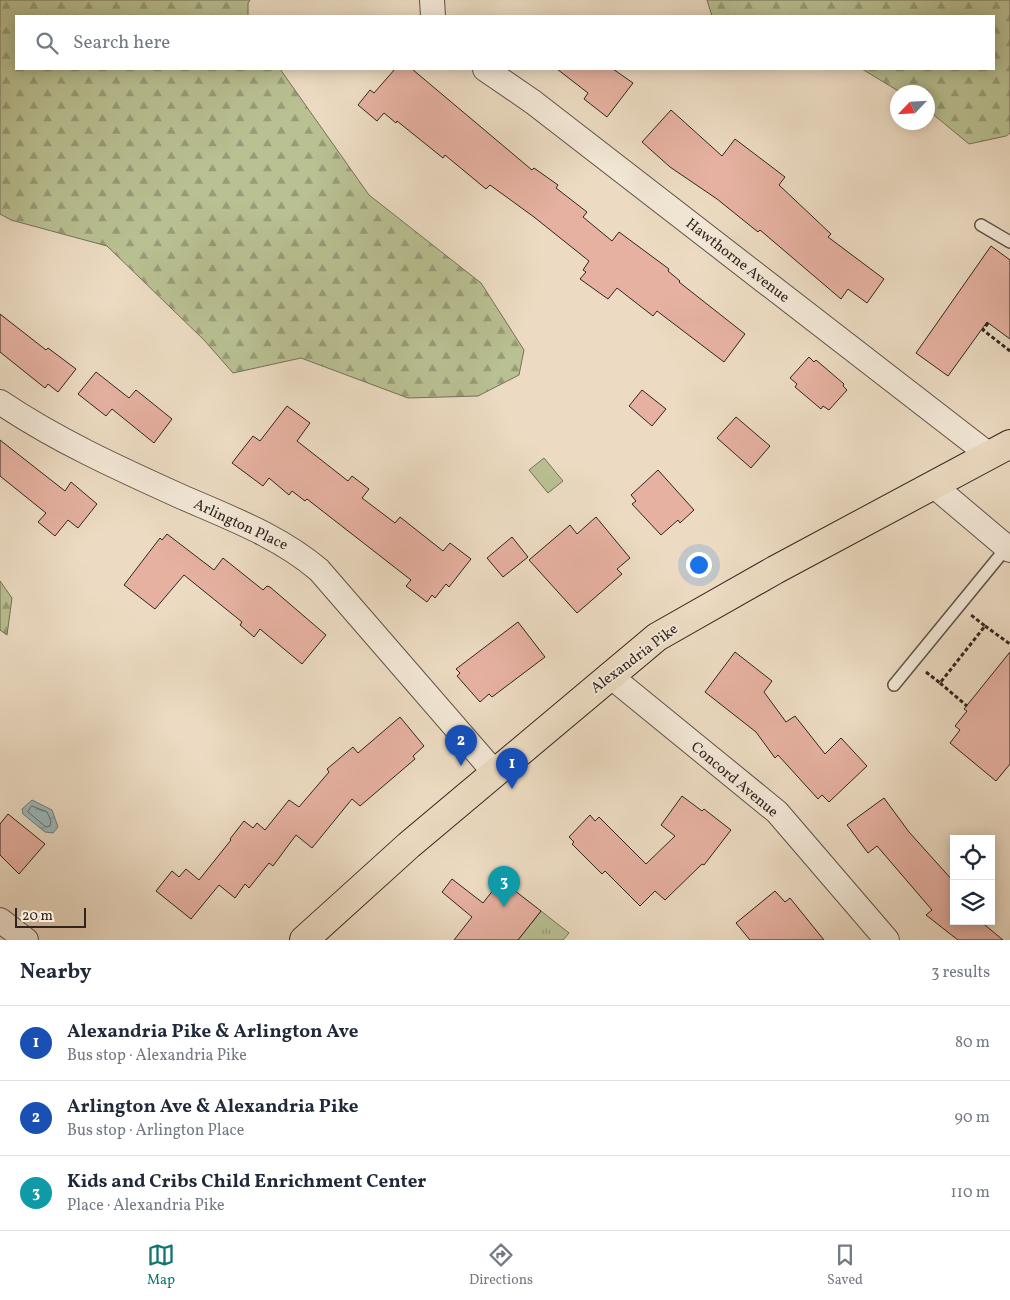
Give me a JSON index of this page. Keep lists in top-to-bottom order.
{
  "streets": {
    "main road": ["Alexandria Pike"],
    "street": ["Hawthorne Avenue", "Arlington Place", "Concord Avenue"]
  },
  "crossings": [
    ["Hawthorne Avenue", "Alexandria Pike"],
    ["Arlington Place", "Alexandria Pike"],
    ["Alexandria Pike", "Concord Avenue"]
  ],
  "scale_bar": "20 m",
  "north": "bottom left",
  "page": {
    "search": "Search here",
    "pins": ["2", "1", "3"],
    "scale": "20 m",
    "heading": ["Nearby", "3 results"],
    "list": [
      {
        "mark": "1",
        "name": "Alexandria Pike & Arlington Ave",
        "note": "Bus stop · Alexandria Pike",
        "value": "80 m"
      },
      {
        "mark": "2",
        "name": "Arlington Ave & Alexandria Pike",
        "note": "Bus stop · Arlington Place",
        "value": "90 m"
      },
      {
        "mark": "3",
        "name": "Kids and Cribs Child Enrichment Center",
        "note": "Place · Alexandria Pike",
        "value": "110 m"
      }
    ],
    "nav": ["Map", "Directions", "Saved"]
  }
}
